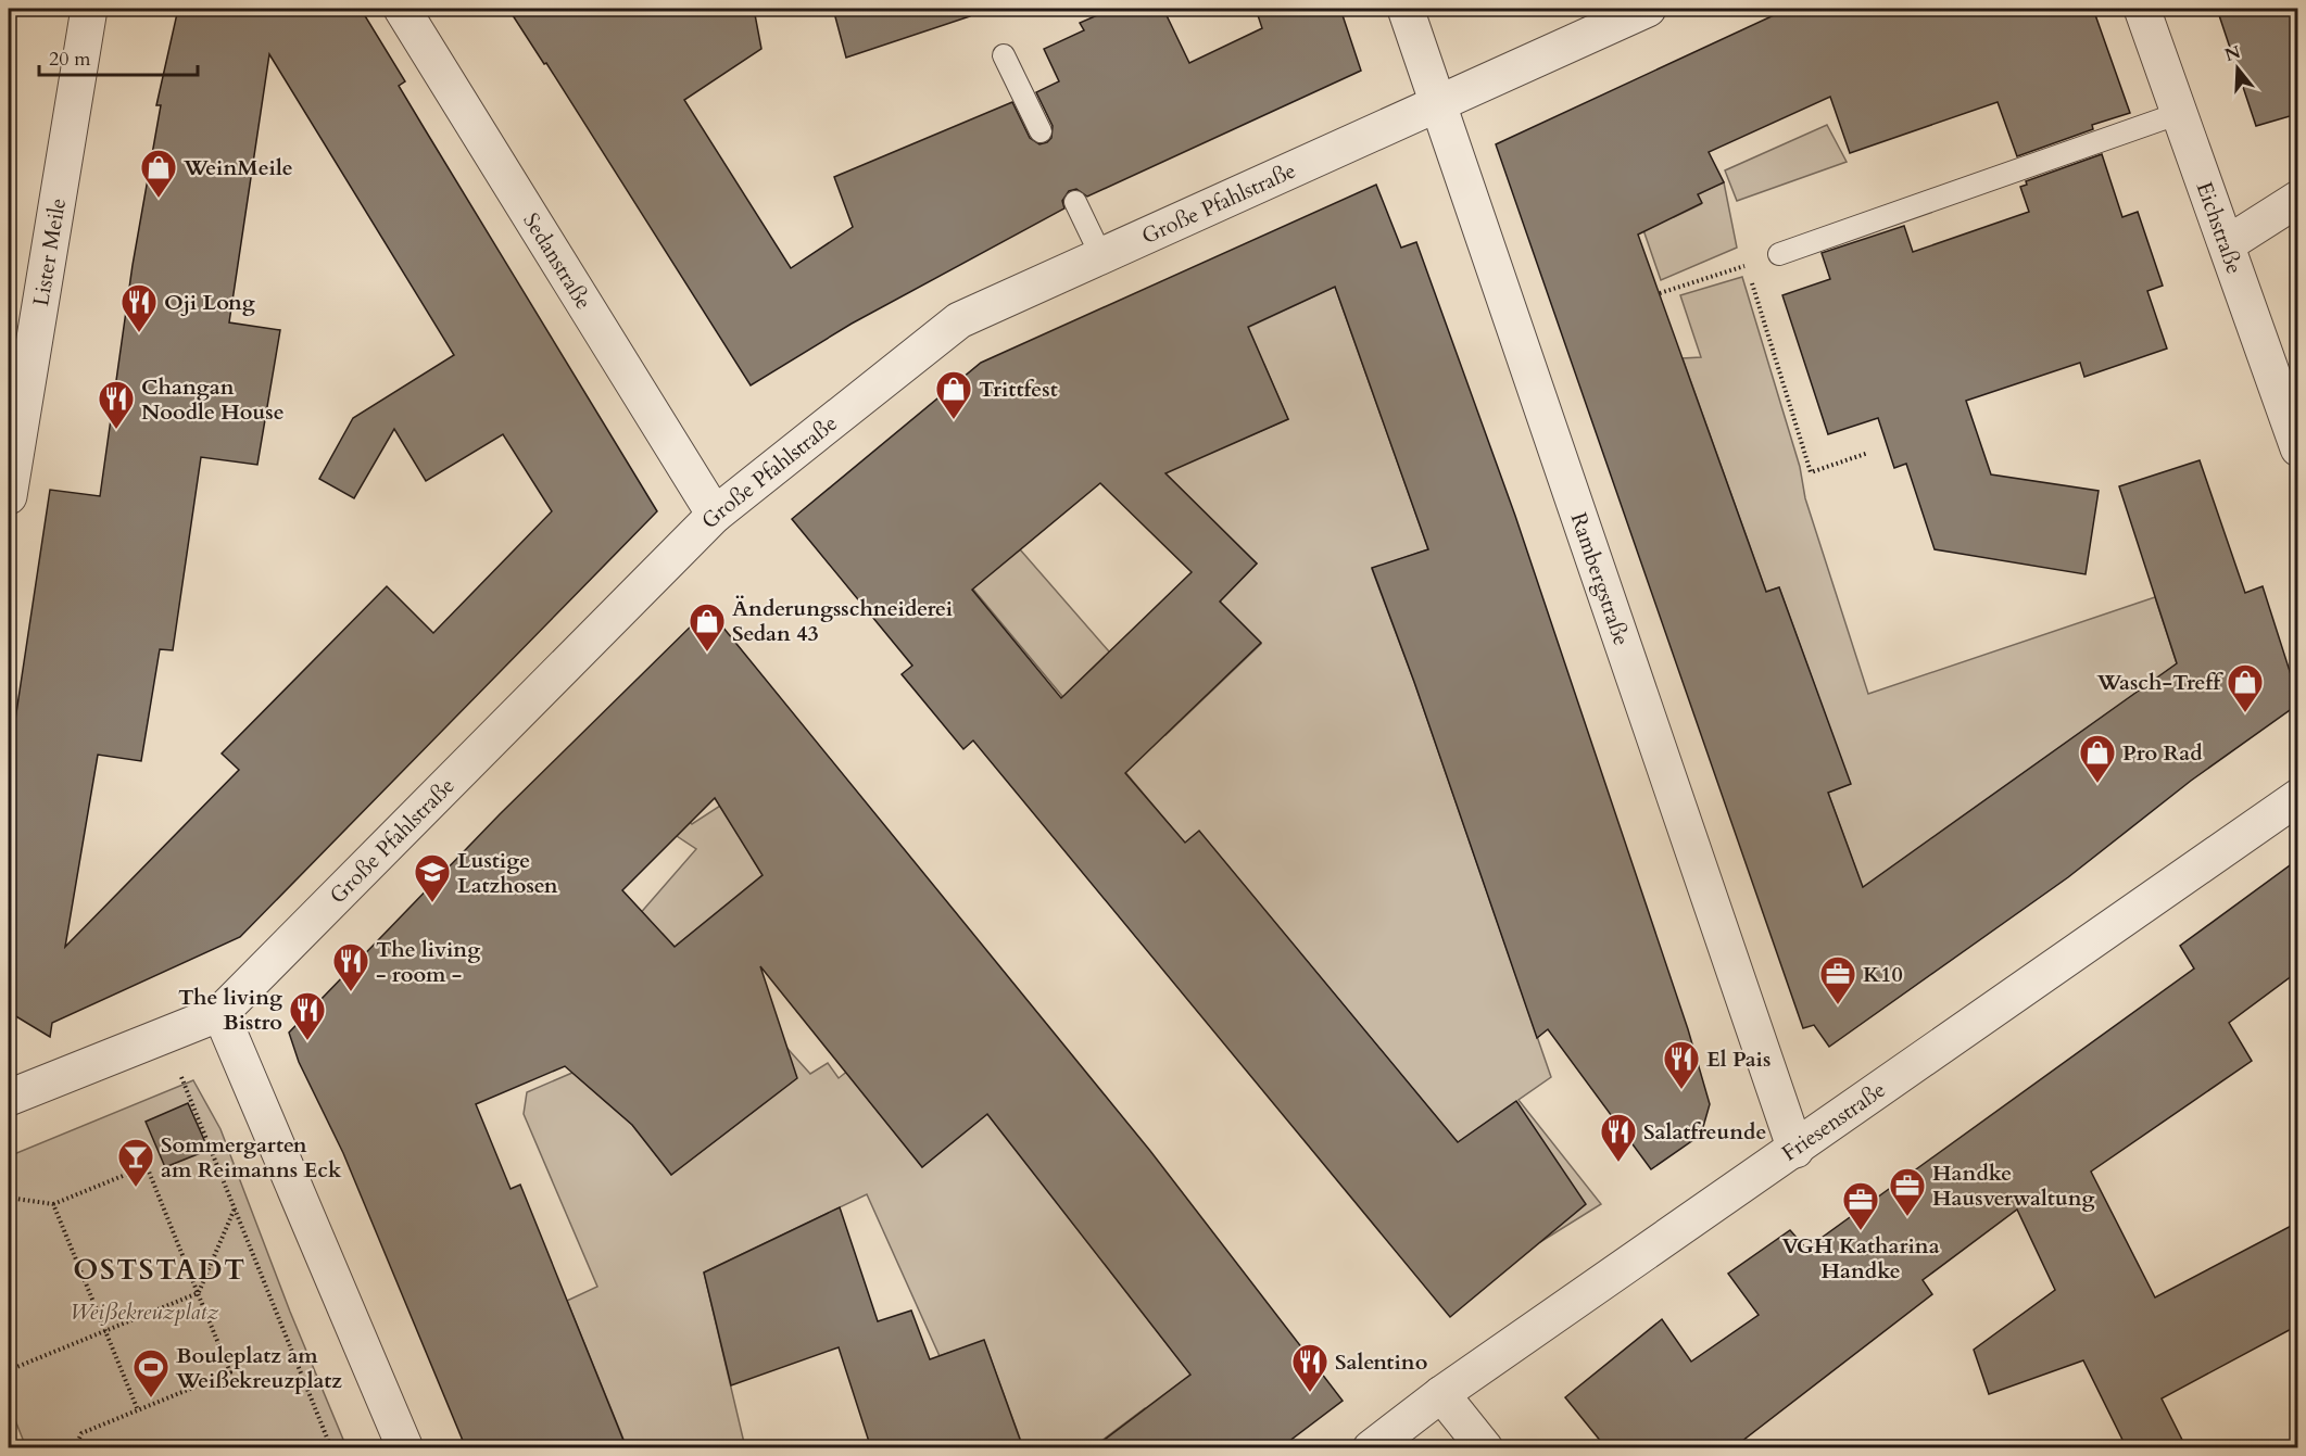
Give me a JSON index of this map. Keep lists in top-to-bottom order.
{
  "streets": {
    "street": [
      "Große Pfahlstraße",
      "Eichstraße",
      "Lister Meile",
      "Sedanstraße",
      "Rambergstraße",
      "Friesenstraße"
    ]
  },
  "crossings": [
    ["Große Pfahlstraße", "Sedanstraße"],
    ["Große Pfahlstraße", "Rambergstraße"],
    ["Rambergstraße", "Friesenstraße"]
  ],
  "districts": ["OSTSTADT"],
  "parks": ["Weißekreuzplatz"],
  "places": {
    "shop": [
      "WeinMeile",
      "Trittfest",
      "Änderungsschneiderei Sedan 43",
      "Wasch-Treff",
      "Pro Rad"
    ],
    "restaurant": [
      "Oji Long",
      "Changan Noodle House",
      "The living - room -",
      "The living Bistro",
      "El Pais",
      "Salatfreunde",
      "Salentino"
    ],
    "school or university": ["Lustige Latzhosen"],
    "office": ["K10", "Handke Hausverwaltung", "VGH Katharina Handke"],
    "bar": ["Sommergarten am Reimanns Eck"],
    "sports": ["Bouleplatz am Weißekreuzplatz"]
  },
  "scale_bar": "20 m",
  "north": "top"
}
